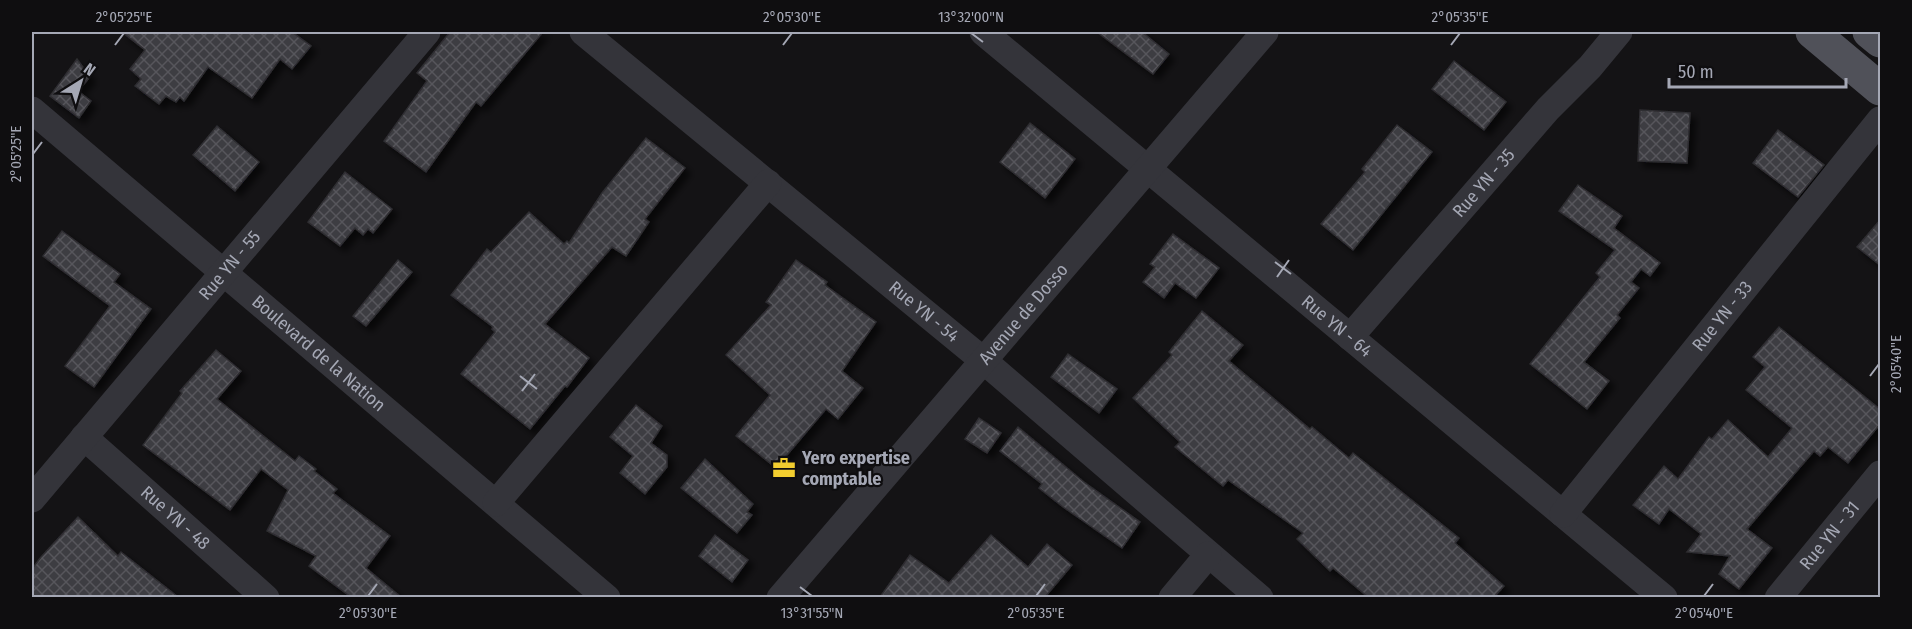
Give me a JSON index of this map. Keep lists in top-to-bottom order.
{
  "streets": {
    "street": [
      "Rue YN - 35",
      "Rue YN - 55",
      "Rue YN - 54",
      "Avenue de Dosso",
      "Rue YN - 33",
      "Rue YN - 64",
      "Boulevard de la Nation",
      "Rue YN - 48",
      "Rue YN - 31"
    ]
  },
  "crossings": [
    ["Rue YN - 35", "Rue YN - 64"],
    ["Rue YN - 55", "Boulevard de la Nation"],
    ["Rue YN - 55", "Rue YN - 48"],
    ["Rue YN - 54", "Avenue de Dosso"],
    ["Avenue de Dosso", "Rue YN - 64"],
    ["Rue YN - 33", "Rue YN - 64"]
  ],
  "places": {
    "office": ["Yero expertise comptable"]
  },
  "scale_bar": "50 m",
  "north": "top right",
  "coordinates": [
    "2°05'25\"E",
    "2°05'30\"E",
    "13°32'00\"N",
    "2°05'35\"E",
    "2°05'40\"E",
    "13°31'55\"N"
  ]
}
